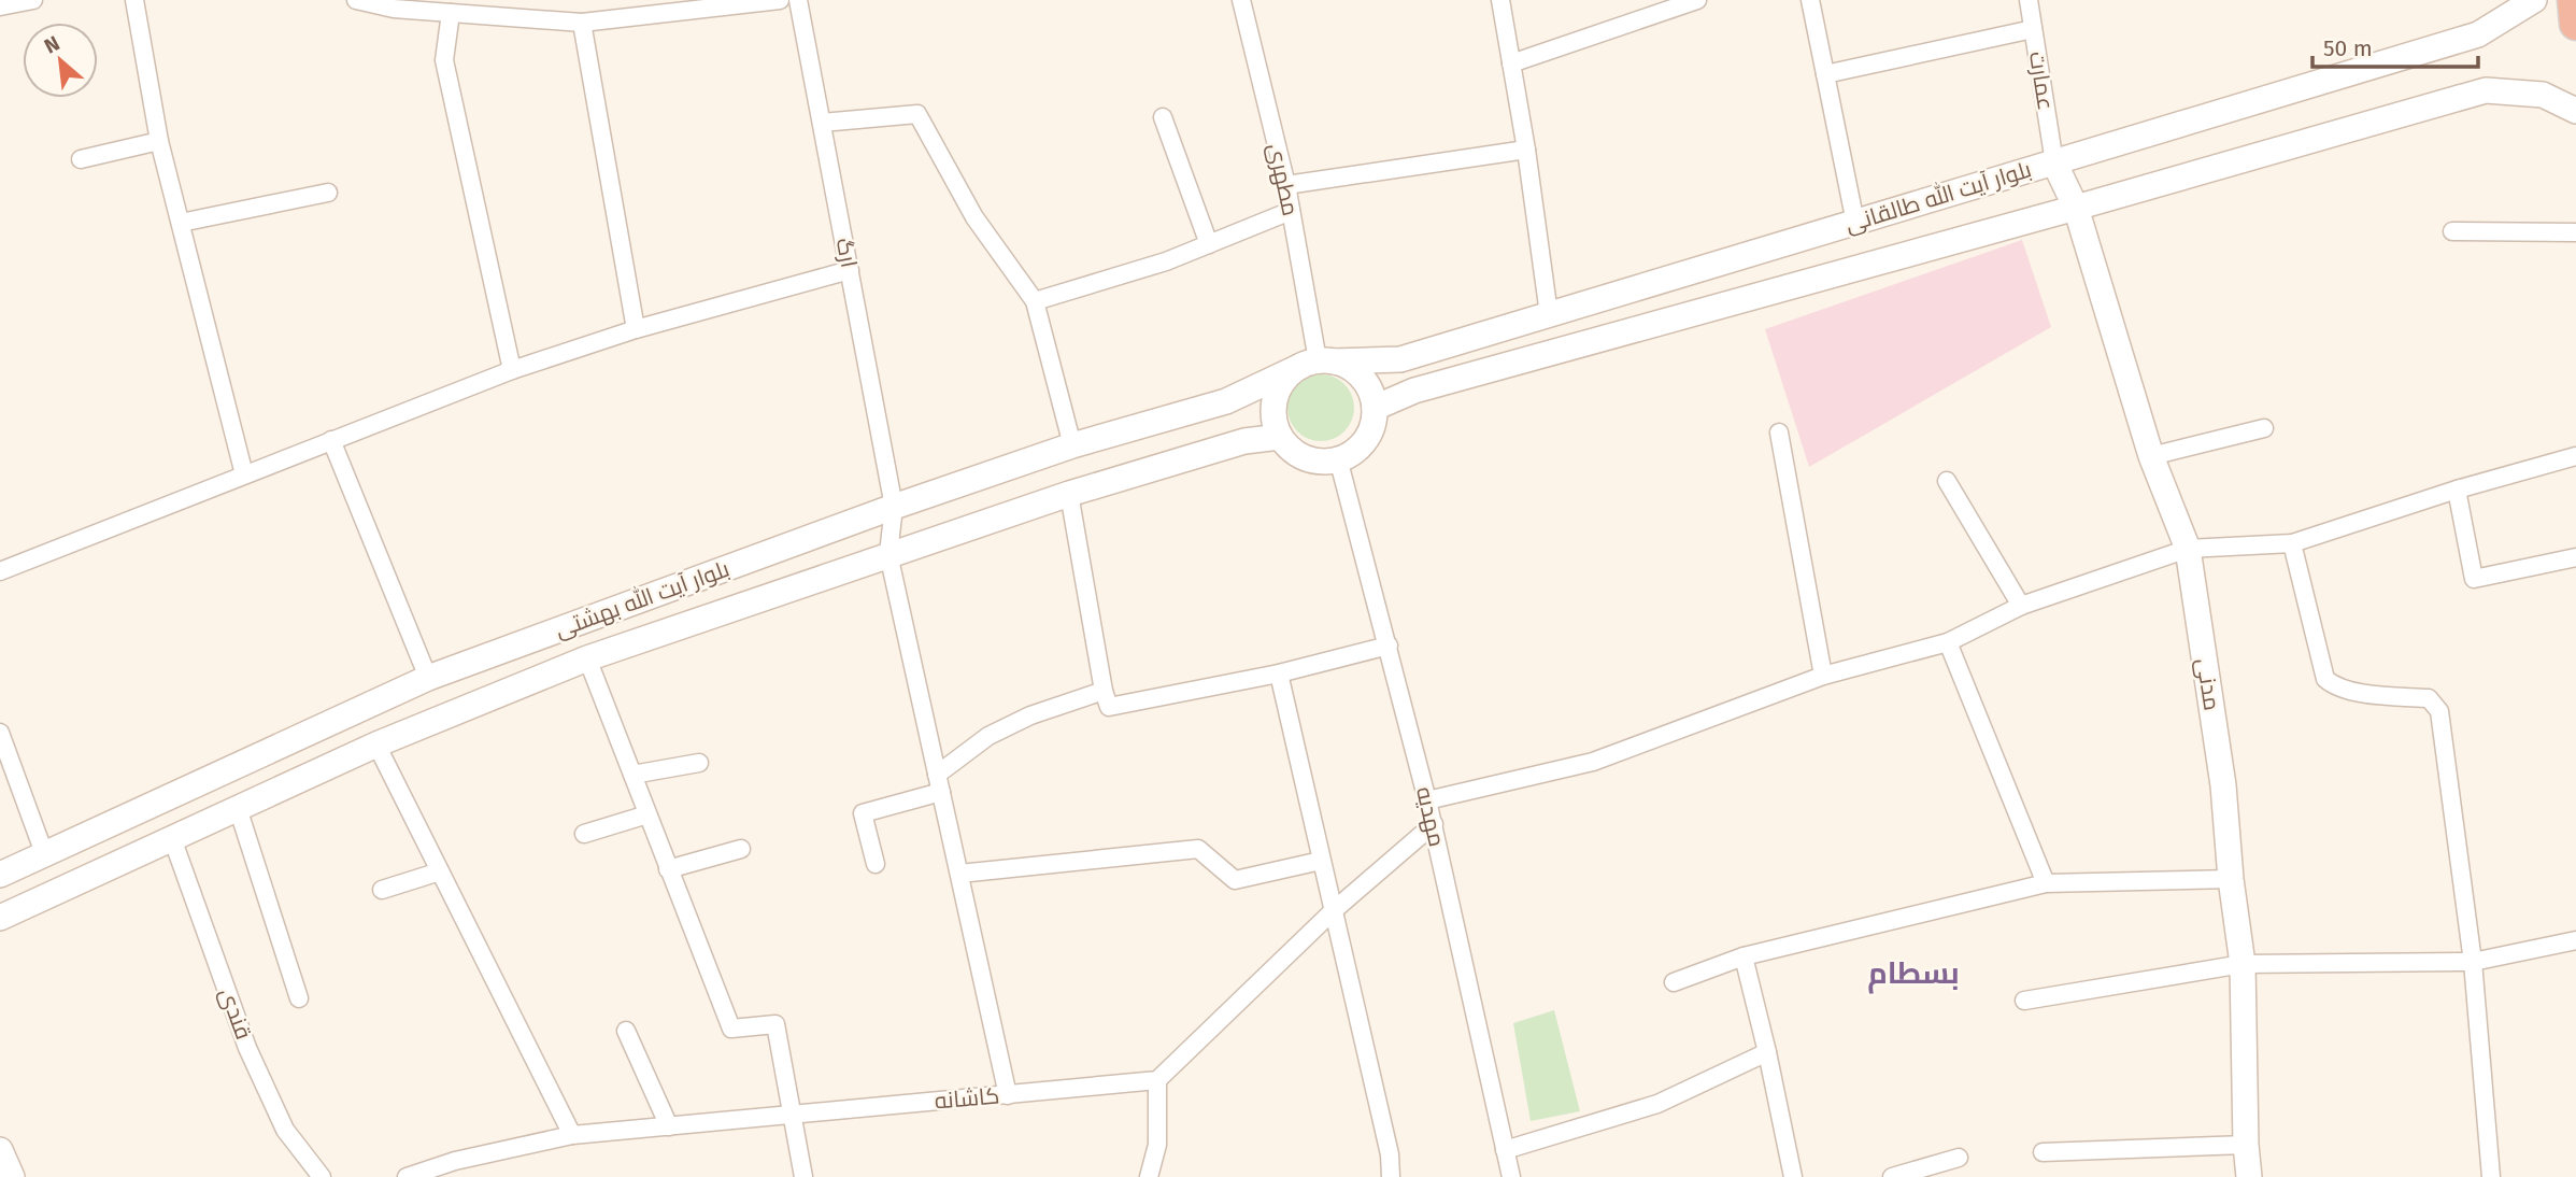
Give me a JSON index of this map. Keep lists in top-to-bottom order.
{
  "streets": {
    "street": [
      "عمارت",
      "مطهری",
      "بلوار آیت الله طالقانی",
      "ارگ",
      "بلوار آیت الله بهشتی",
      "مدنی",
      "مهدیه",
      "قندی",
      "کاشانه"
    ]
  },
  "crossings": [
    ["عمارت", "بلوار آیت الله طالقانی"],
    ["عمارت", "مدنی"],
    ["مطهری", "بلوار آیت الله طالقانی"],
    ["مطهری", "بلوار آیت الله بهشتی"],
    ["مطهری", "مهدیه"],
    ["بلوار آیت الله طالقانی", "بلوار آیت الله بهشتی"],
    ["بلوار آیت الله طالقانی", "مدنی"],
    ["بلوار آیت الله طالقانی", "مهدیه"],
    ["ارگ", "بلوار آیت الله بهشتی"],
    ["ارگ", "کاشانه"],
    ["بلوار آیت الله بهشتی", "مهدیه"],
    ["بلوار آیت الله بهشتی", "قندی"]
  ],
  "districts": ["بسطام"],
  "scale_bar": "50 m",
  "north": "top left"
}
